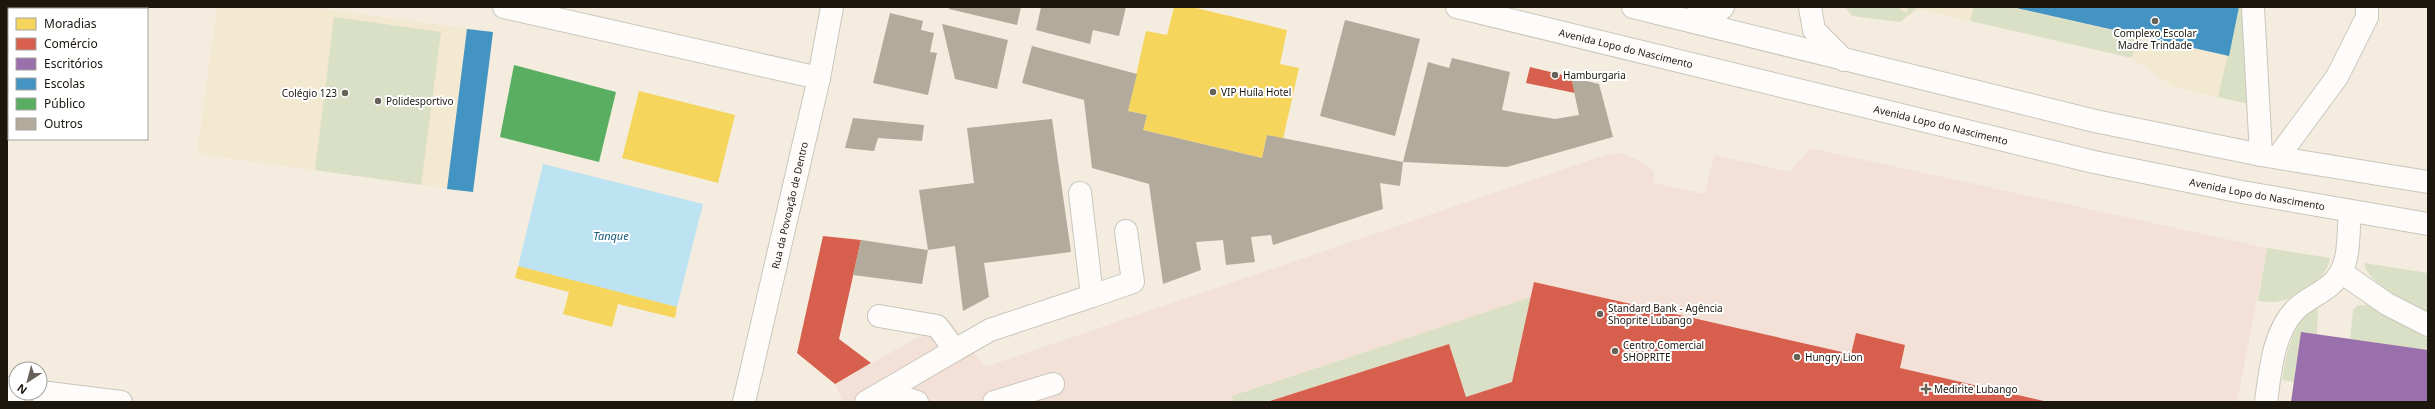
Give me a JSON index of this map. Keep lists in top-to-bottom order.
{
  "streets": {
    "main road": ["Avenida Lopo do Nascimento", "Rua da Povoação de Dentro"]
  },
  "water": ["Tanque"],
  "places": {
    "other": [
      "Complexo Escolar Madre Trindade",
      "Hamburgaria",
      "VIP Huíla Hotel",
      "Colégio 123",
      "Polidesportivo",
      "Standard Bank - Agência Shoprite Lubango",
      "Centro Comercial SHOPRITE",
      "Hungry Lion"
    ],
    "health": ["Medirite Lubango"]
  },
  "legend": [
    "Moradias",
    "Comércio",
    "Escritórios",
    "Escolas",
    "Público",
    "Outros"
  ],
  "north": "bottom left"
}
